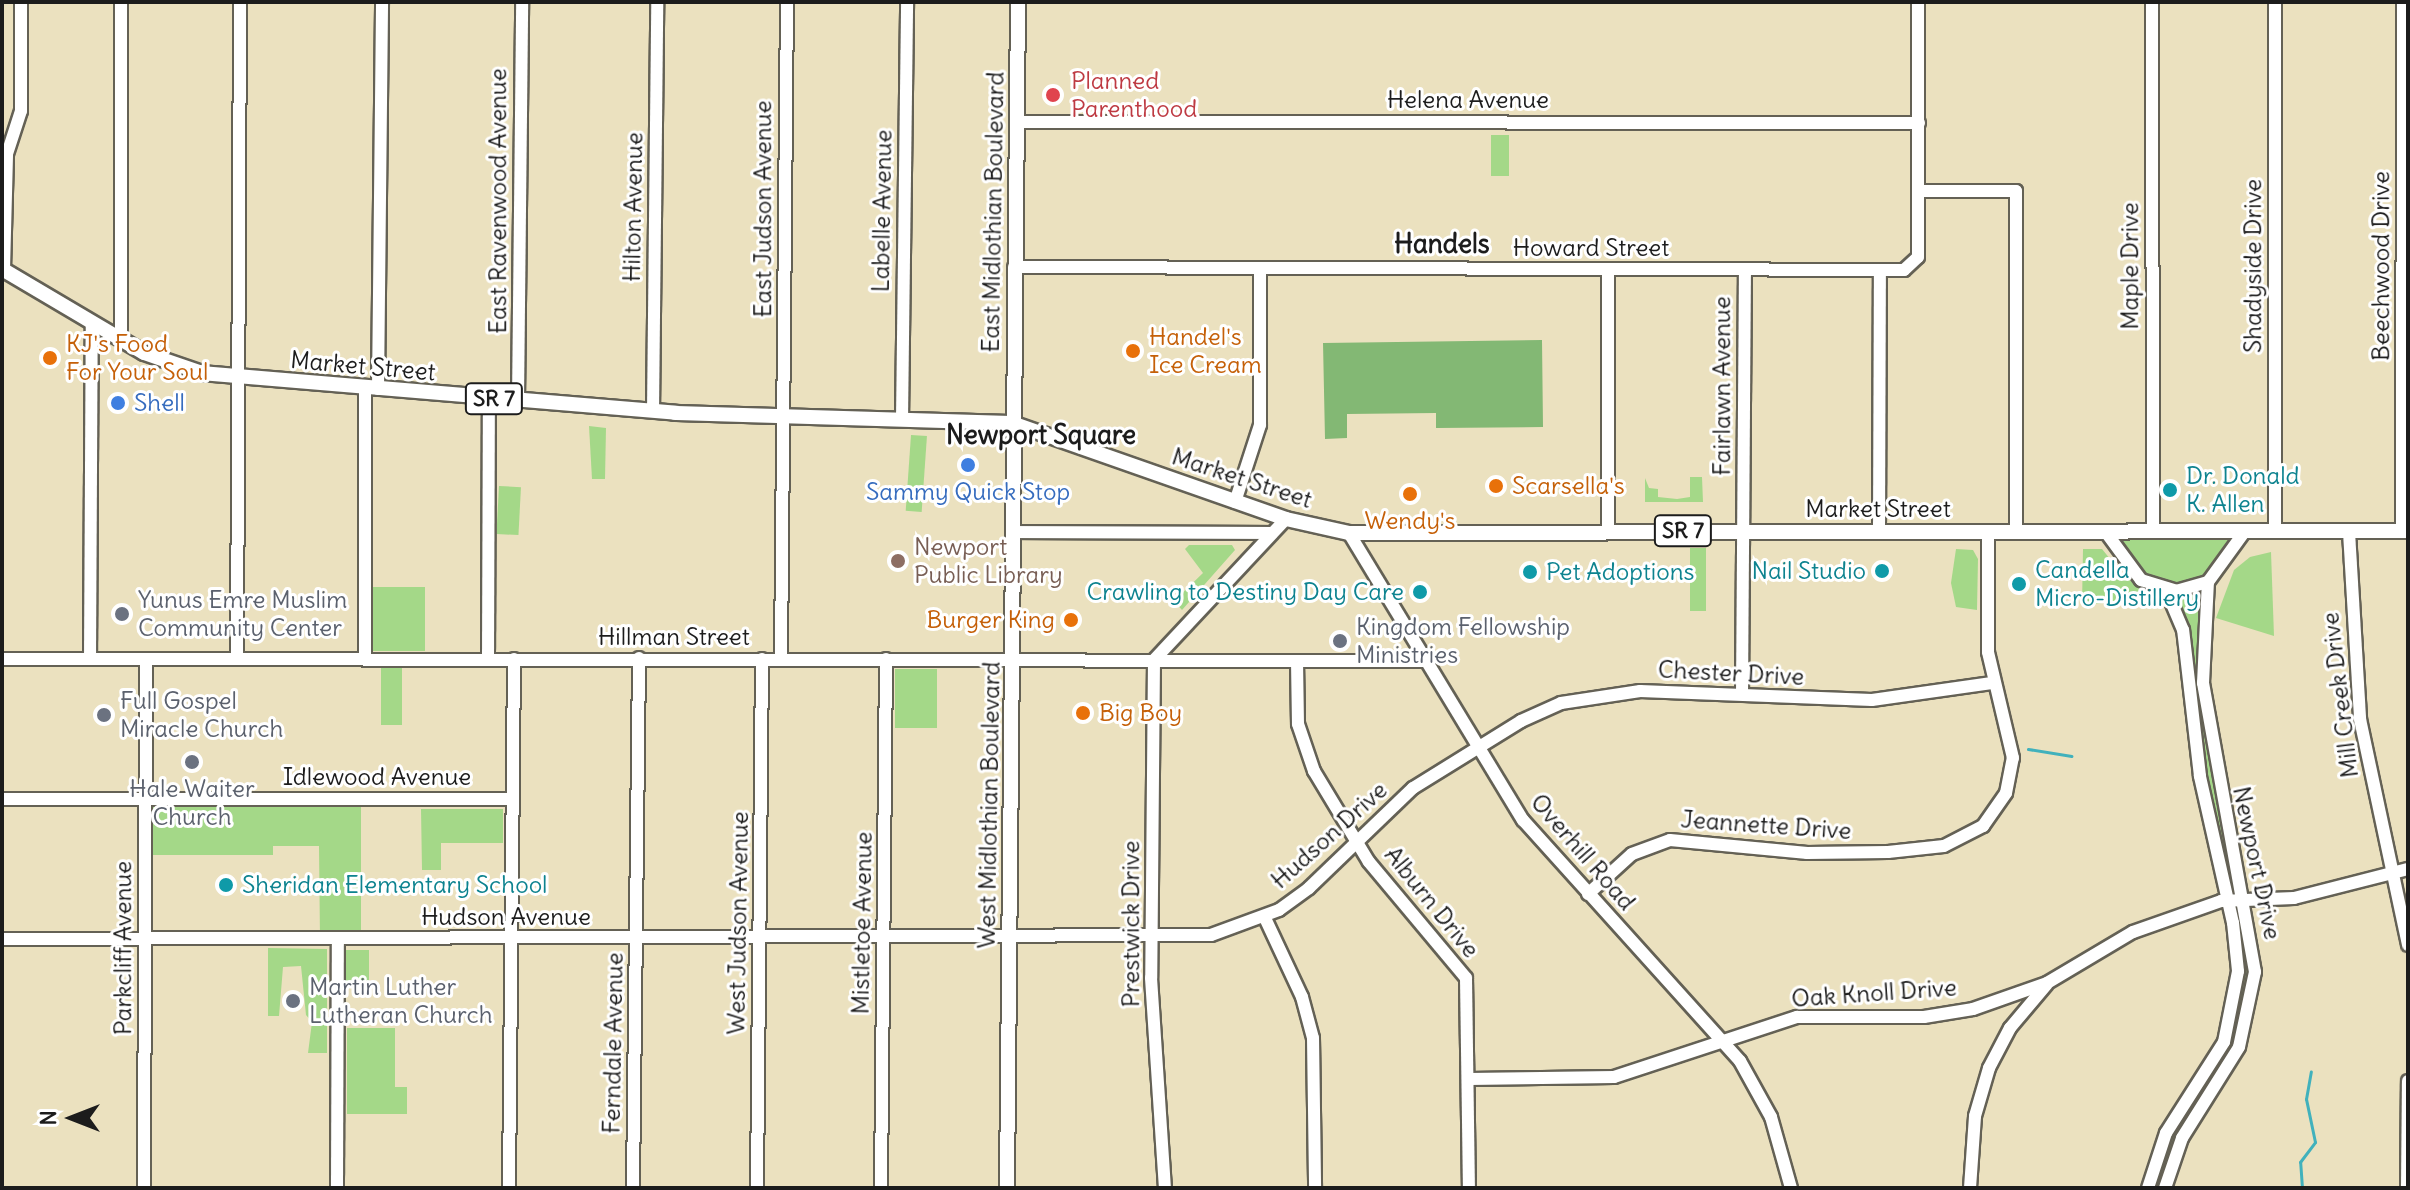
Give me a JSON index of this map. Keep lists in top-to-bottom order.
{
  "streets": {
    "main road": [
      "East Midlothian Boulevard",
      "Market Street",
      "SR 7",
      "West Midlothian Boulevard"
    ],
    "street": [
      "Helena Avenue",
      "East Ravenwood Avenue",
      "Hilton Avenue",
      "East Judson Avenue",
      "Labelle Avenue",
      "Howard Street",
      "Maple Drive",
      "Shadyside Drive",
      "Beechwood Drive",
      "Fairlawn Avenue",
      "Hillman Street",
      "Chester Drive",
      "Mill Creek Drive",
      "Idlewood Avenue",
      "Jeannette Drive",
      "Hudson Drive",
      "Overhill Road",
      "Newport Drive",
      "Alburn Drive",
      "Hudson Avenue",
      "West Judson Avenue",
      "Mistletoe Avenue",
      "Prestwick Drive",
      "Parkcliff Avenue",
      "Oak Knoll Drive",
      "Ferndale Avenue"
    ]
  },
  "crossings": [
    ["Helena Avenue", "East Midlothian Boulevard"],
    ["East Ravenwood Avenue", "Market Street"],
    ["Hilton Avenue", "Market Street"],
    ["East Judson Avenue", "Market Street"],
    ["Labelle Avenue", "Market Street"],
    ["East Midlothian Boulevard", "Howard Street"],
    ["East Midlothian Boulevard", "Market Street"],
    ["East Midlothian Boulevard", "West Midlothian Boulevard"],
    ["Howard Street", "Fairlawn Avenue"],
    ["Maple Drive", "Market Street"],
    ["Shadyside Drive", "Market Street"],
    ["Beechwood Drive", "Market Street"],
    ["Market Street", "Fairlawn Avenue"],
    ["Market Street", "Mill Creek Drive"],
    ["Market Street", "West Midlothian Boulevard"],
    ["Market Street", "Jeannette Drive"],
    ["Market Street", "Overhill Road"],
    ["Fairlawn Avenue", "Chester Drive"],
    ["Hillman Street", "West Midlothian Boulevard"],
    ["Hillman Street", "Overhill Road"],
    ["Hillman Street", "Alburn Drive"],
    ["Hillman Street", "West Judson Avenue"],
    ["Hillman Street", "Mistletoe Avenue"],
    ["Hillman Street", "Prestwick Drive"],
    ["Hillman Street", "Parkcliff Avenue"],
    ["Hillman Street", "Ferndale Avenue"],
    ["Chester Drive", "Jeannette Drive"],
    ["Chester Drive", "Hudson Drive"],
    ["Chester Drive", "Overhill Road"],
    ["Mill Creek Drive", "Oak Knoll Drive"],
    ["Idlewood Avenue", "Parkcliff Avenue"],
    ["West Midlothian Boulevard", "Hudson Drive"],
    ["West Midlothian Boulevard", "Hudson Avenue"],
    ["Jeannette Drive", "Overhill Road"],
    ["Hudson Drive", "Overhill Road"],
    ["Hudson Drive", "Alburn Drive"],
    ["Hudson Drive", "Hudson Avenue"],
    ["Hudson Drive", "Prestwick Drive"],
    ["Overhill Road", "Oak Knoll Drive"],
    ["Newport Drive", "Oak Knoll Drive"],
    ["Alburn Drive", "Oak Knoll Drive"],
    ["Hudson Avenue", "West Judson Avenue"],
    ["Hudson Avenue", "Mistletoe Avenue"],
    ["Hudson Avenue", "Parkcliff Avenue"],
    ["Hudson Avenue", "Ferndale Avenue"]
  ],
  "districts": ["Handels", "Newport Square"],
  "places": [
    "Planned Parenthood",
    "Handel's Ice Cream",
    "KJ's Food For Your Soul",
    "Shell",
    "Sammy Quick Stop",
    "Scarsella's",
    "Dr. Donald K. Allen",
    "Wendy's",
    "Newport Public Library",
    "Nail Studio",
    "Pet Adoptions",
    "Candella Micro-Distillery",
    "Crawling to Destiny Day Care",
    "Yunus Emre Muslim Community Center",
    "Burger King",
    "Kingdom Fellowship Ministries",
    "Big Boy",
    "Full Gospel Miracle Church",
    "Hale Waiter Church",
    "Sheridan Elementary School",
    "Martin Luther Lutheran Church"
  ],
  "north": "left"
}
